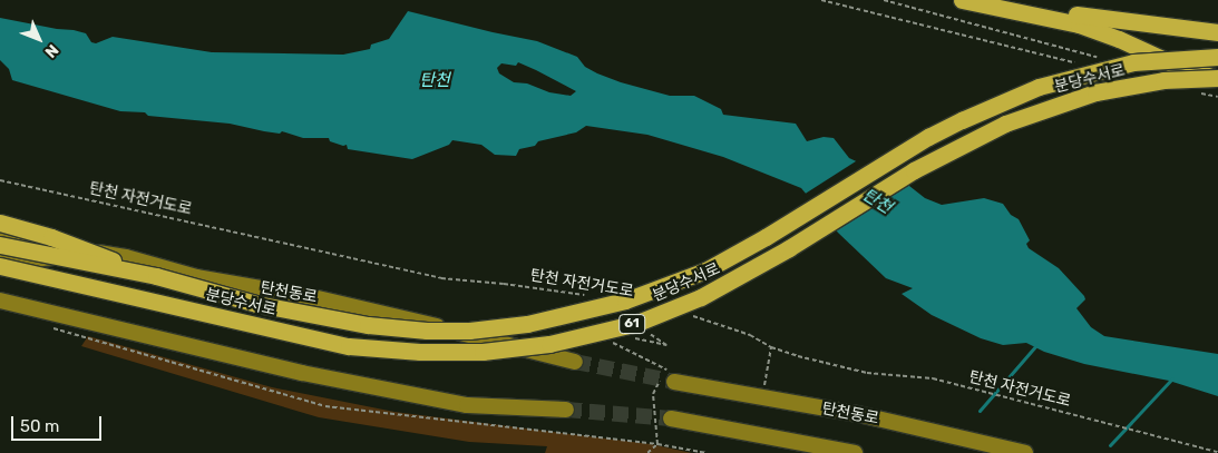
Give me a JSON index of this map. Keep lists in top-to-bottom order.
{
  "streets": {
    "highway": ["분당수서로", "61"],
    "street": ["탄천동로"],
    "path": ["탄천 자전거도로"]
  },
  "water": ["탄천"],
  "scale_bar": "50 m",
  "north": "bottom right"
}
